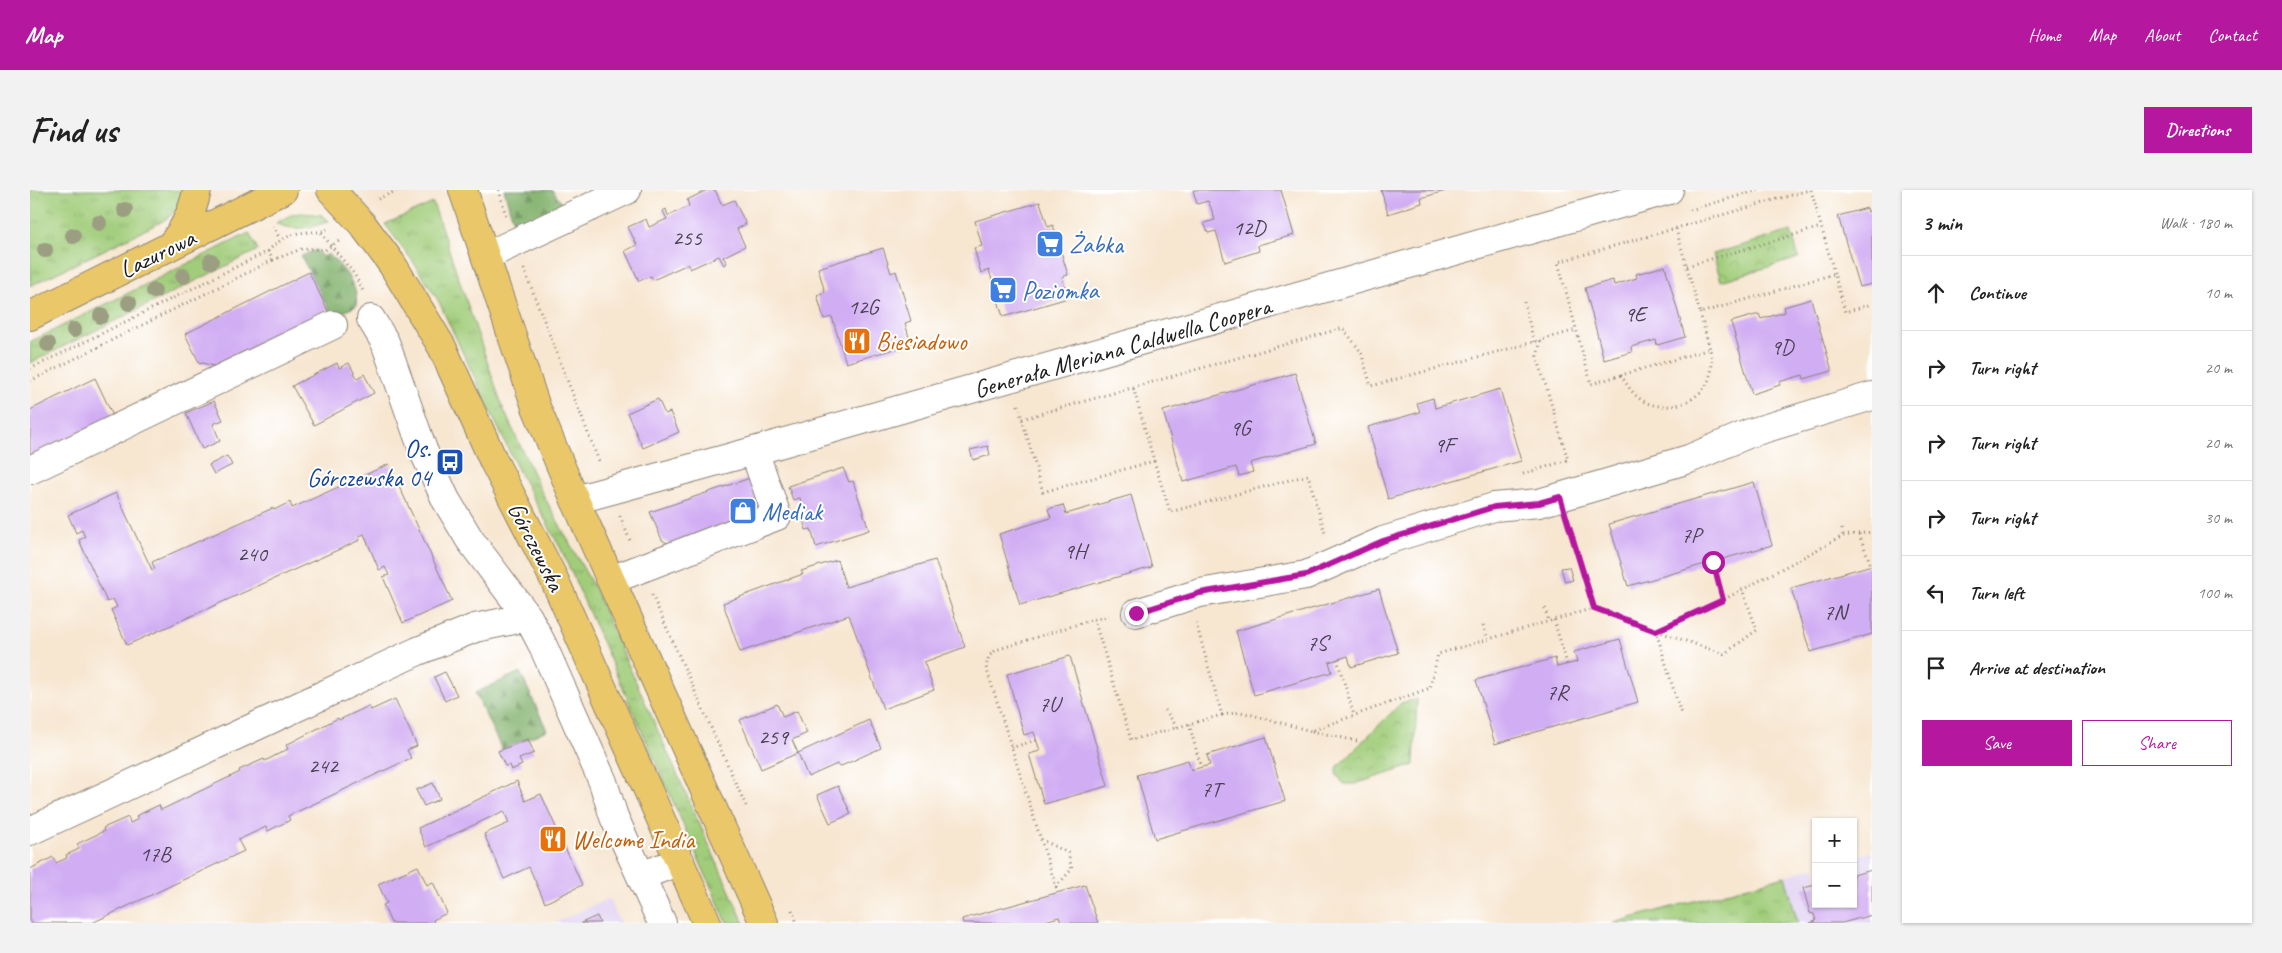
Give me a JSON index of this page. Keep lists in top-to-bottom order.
{
  "streets": {
    "main road": ["Lazurowa", "Górczewska"],
    "street": ["Generała Meriana Caldwella Coopera"]
  },
  "crossings": [
    ["Generała Meriana Caldwella Coopera", "Górczewska"]
  ],
  "places": {
    "supermarket": ["Żabka", "Poziomka"],
    "restaurant": ["Biesiadowo", "Welcome India"],
    "bus stop": ["Os. Górczewska 04"],
    "shop": ["Mediak"]
  },
  "house_numbers": [
    "12D",
    "255",
    "12G",
    "9E",
    "9D",
    "9G",
    "9F",
    "7P",
    "9H",
    "240",
    "7N",
    "7S",
    "7R",
    "7U",
    "259",
    "242",
    "7T",
    "17B"
  ],
  "page": {
    "header": "Map",
    "nav": [
      "Home",
      "Map",
      "About",
      "Contact"
    ],
    "buttons": [
      "Directions",
      ["Save", "Share"]
    ],
    "title": "Find us",
    "heading": ["3 min", "Walk · 180 m"],
    "list": [
      ["Continue", "10 m"],
      ["Turn right", "20 m"],
      ["Turn right", "20 m"],
      ["Turn right", "30 m"],
      ["Turn left", "100 m"],
      "Arrive at destination"
    ],
    "map_buttons": ["+", "−"]
  }
}
